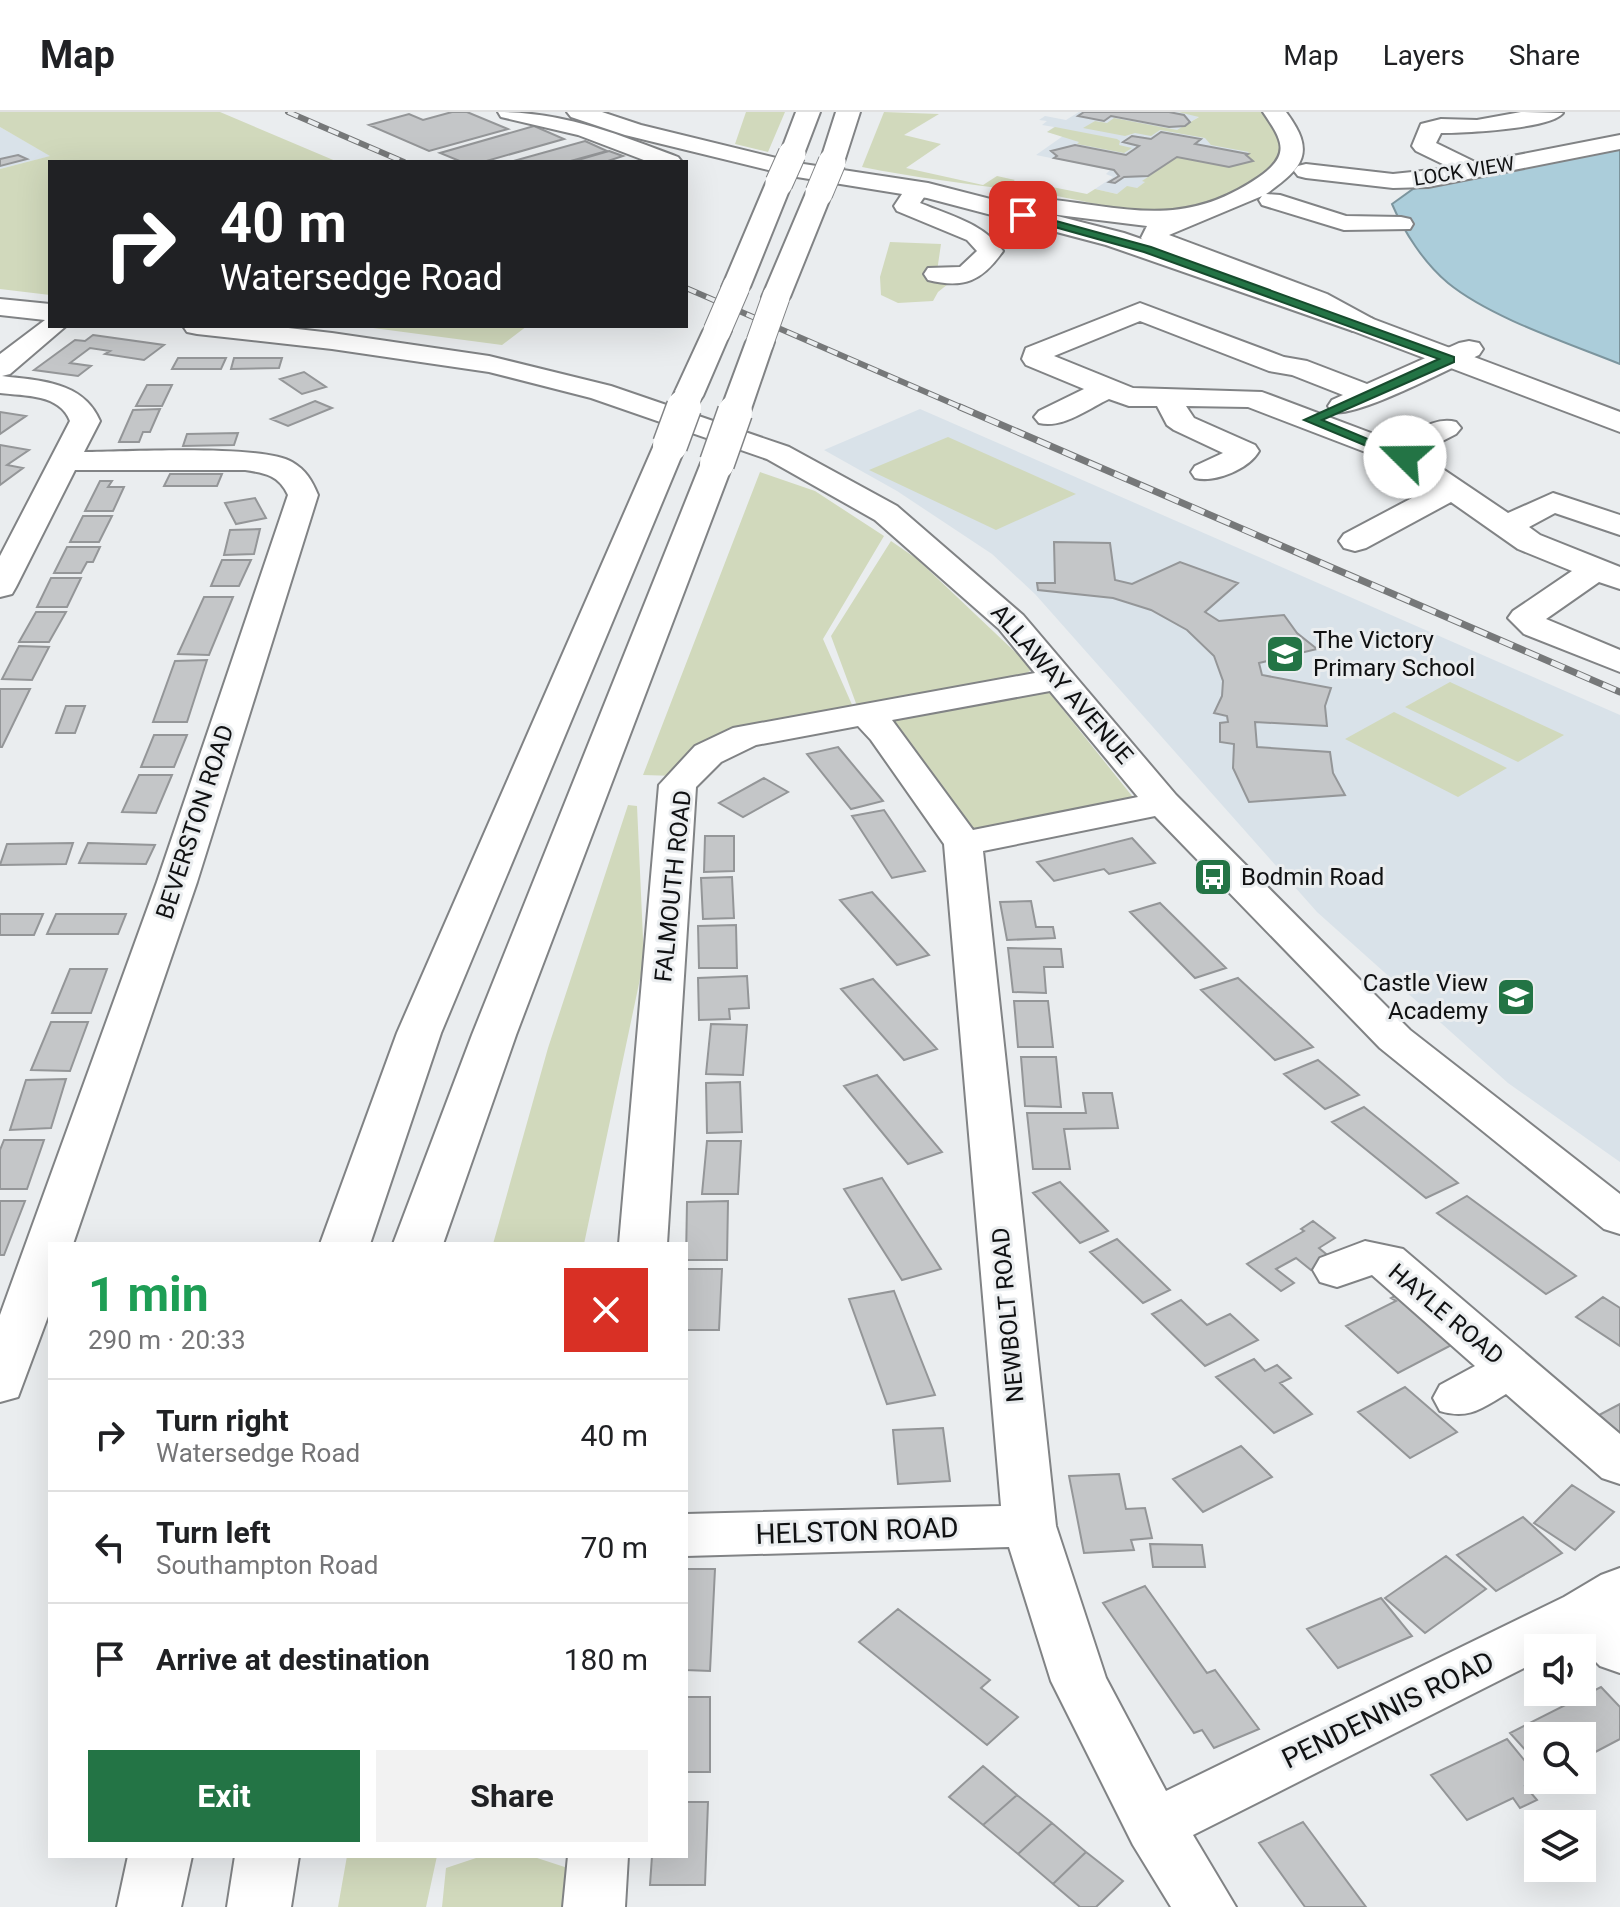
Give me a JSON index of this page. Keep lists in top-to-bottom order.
{
  "streets": {
    "street": [
      "LOCK VIEW",
      "ALLAWAY AVENUE",
      "BEVERSTON ROAD",
      "FALMOUTH ROAD",
      "HAYLE ROAD",
      "NEWBOLT ROAD",
      "HELSTON ROAD",
      "PENDENNIS ROAD"
    ]
  },
  "crossings": [
    ["ALLAWAY AVENUE", "FALMOUTH ROAD"],
    ["FALMOUTH ROAD", "NEWBOLT ROAD"],
    ["NEWBOLT ROAD", "HELSTON ROAD"],
    ["NEWBOLT ROAD", "PENDENNIS ROAD"]
  ],
  "places": {
    "school or university": ["The Victory Primary School", "Castle View Academy"],
    "bus stop": ["Bodmin Road"]
  },
  "page": {
    "header": "Map",
    "nav": ["Map", "Layers", "Share"],
    "turn": ["40 m", "Watersedge Road"],
    "heading": ["1 min", "290 m · 20:33"],
    "list": [
      {
        "name": "Turn right",
        "note": "Watersedge Road",
        "value": "40 m"
      },
      {
        "name": "Turn left",
        "note": "Southampton Road",
        "value": "70 m"
      },
      {
        "name": "Arrive at destination",
        "value": "180 m"
      }
    ],
    "buttons": ["Exit", "Share"]
  }
}
